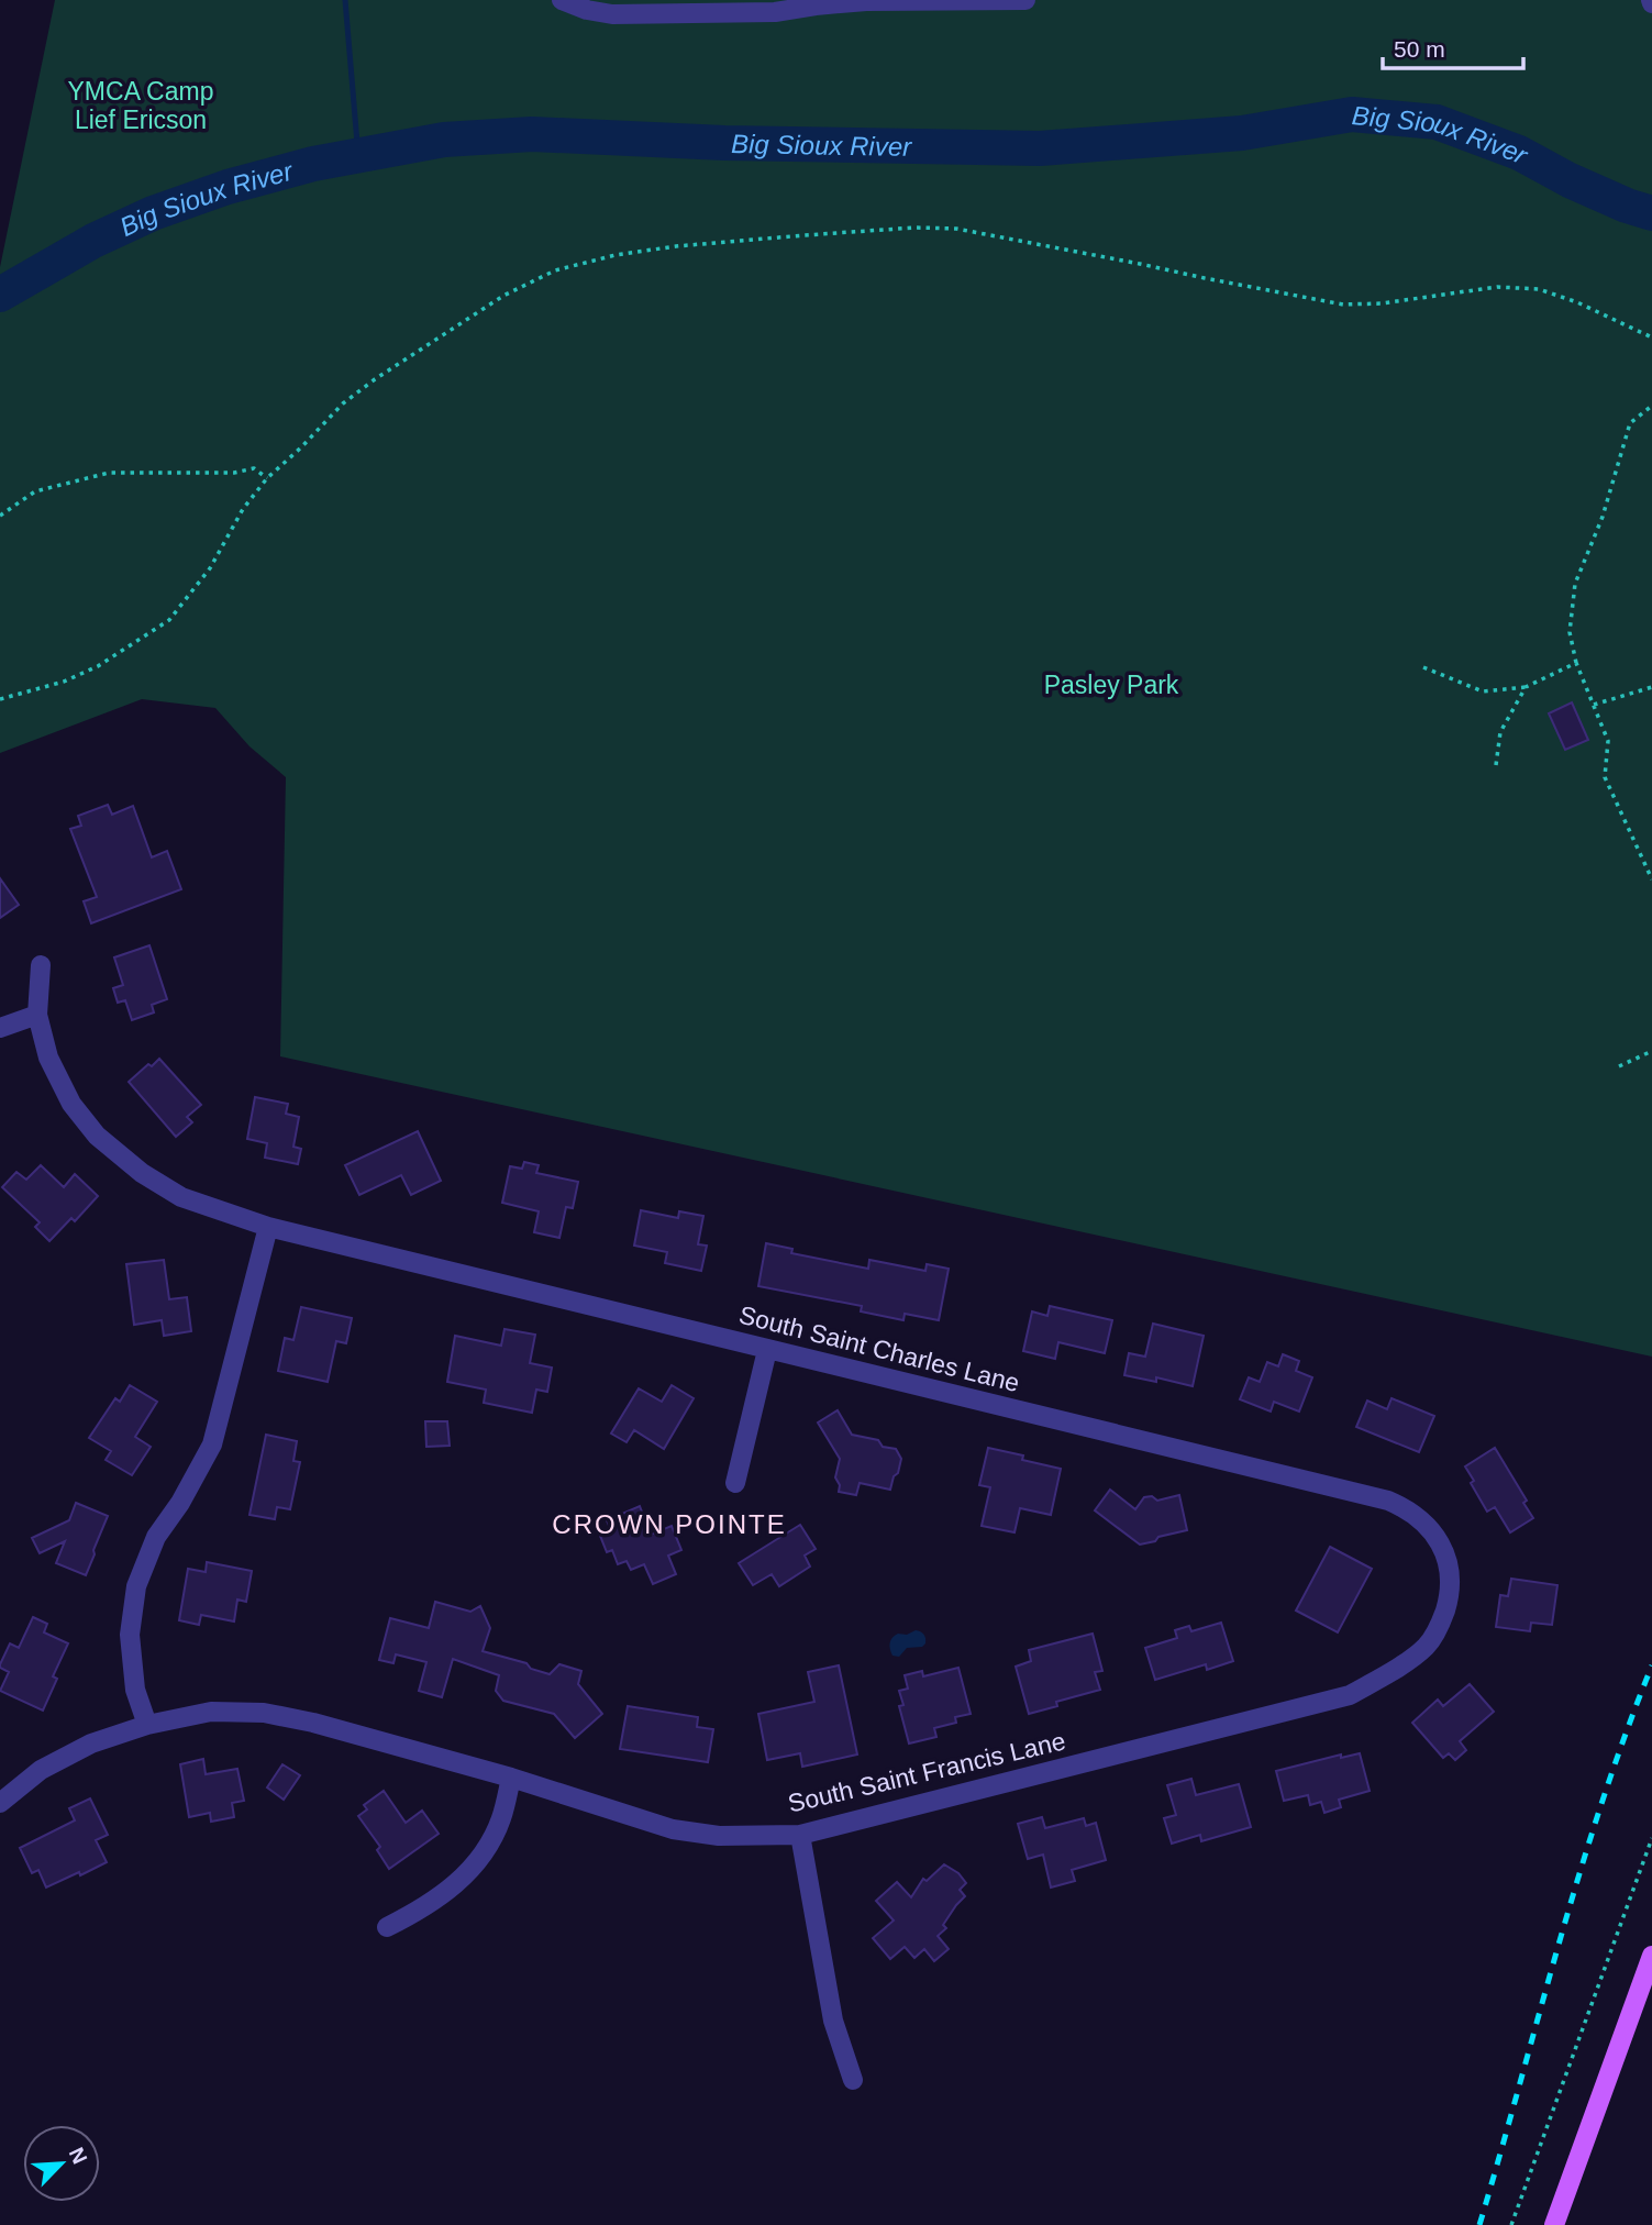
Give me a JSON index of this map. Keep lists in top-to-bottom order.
{
  "streets": {
    "street": ["South Saint Charles Lane", "South Saint Francis Lane"]
  },
  "crossings": [
    ["South Saint Charles Lane", "South Saint Francis Lane"]
  ],
  "districts": ["CROWN POINTE"],
  "water": ["Big Sioux River"],
  "parks": ["YMCA Camp Lief Ericson", "Pasley Park"],
  "scale_bar": "50 m",
  "north": "top right"
}
